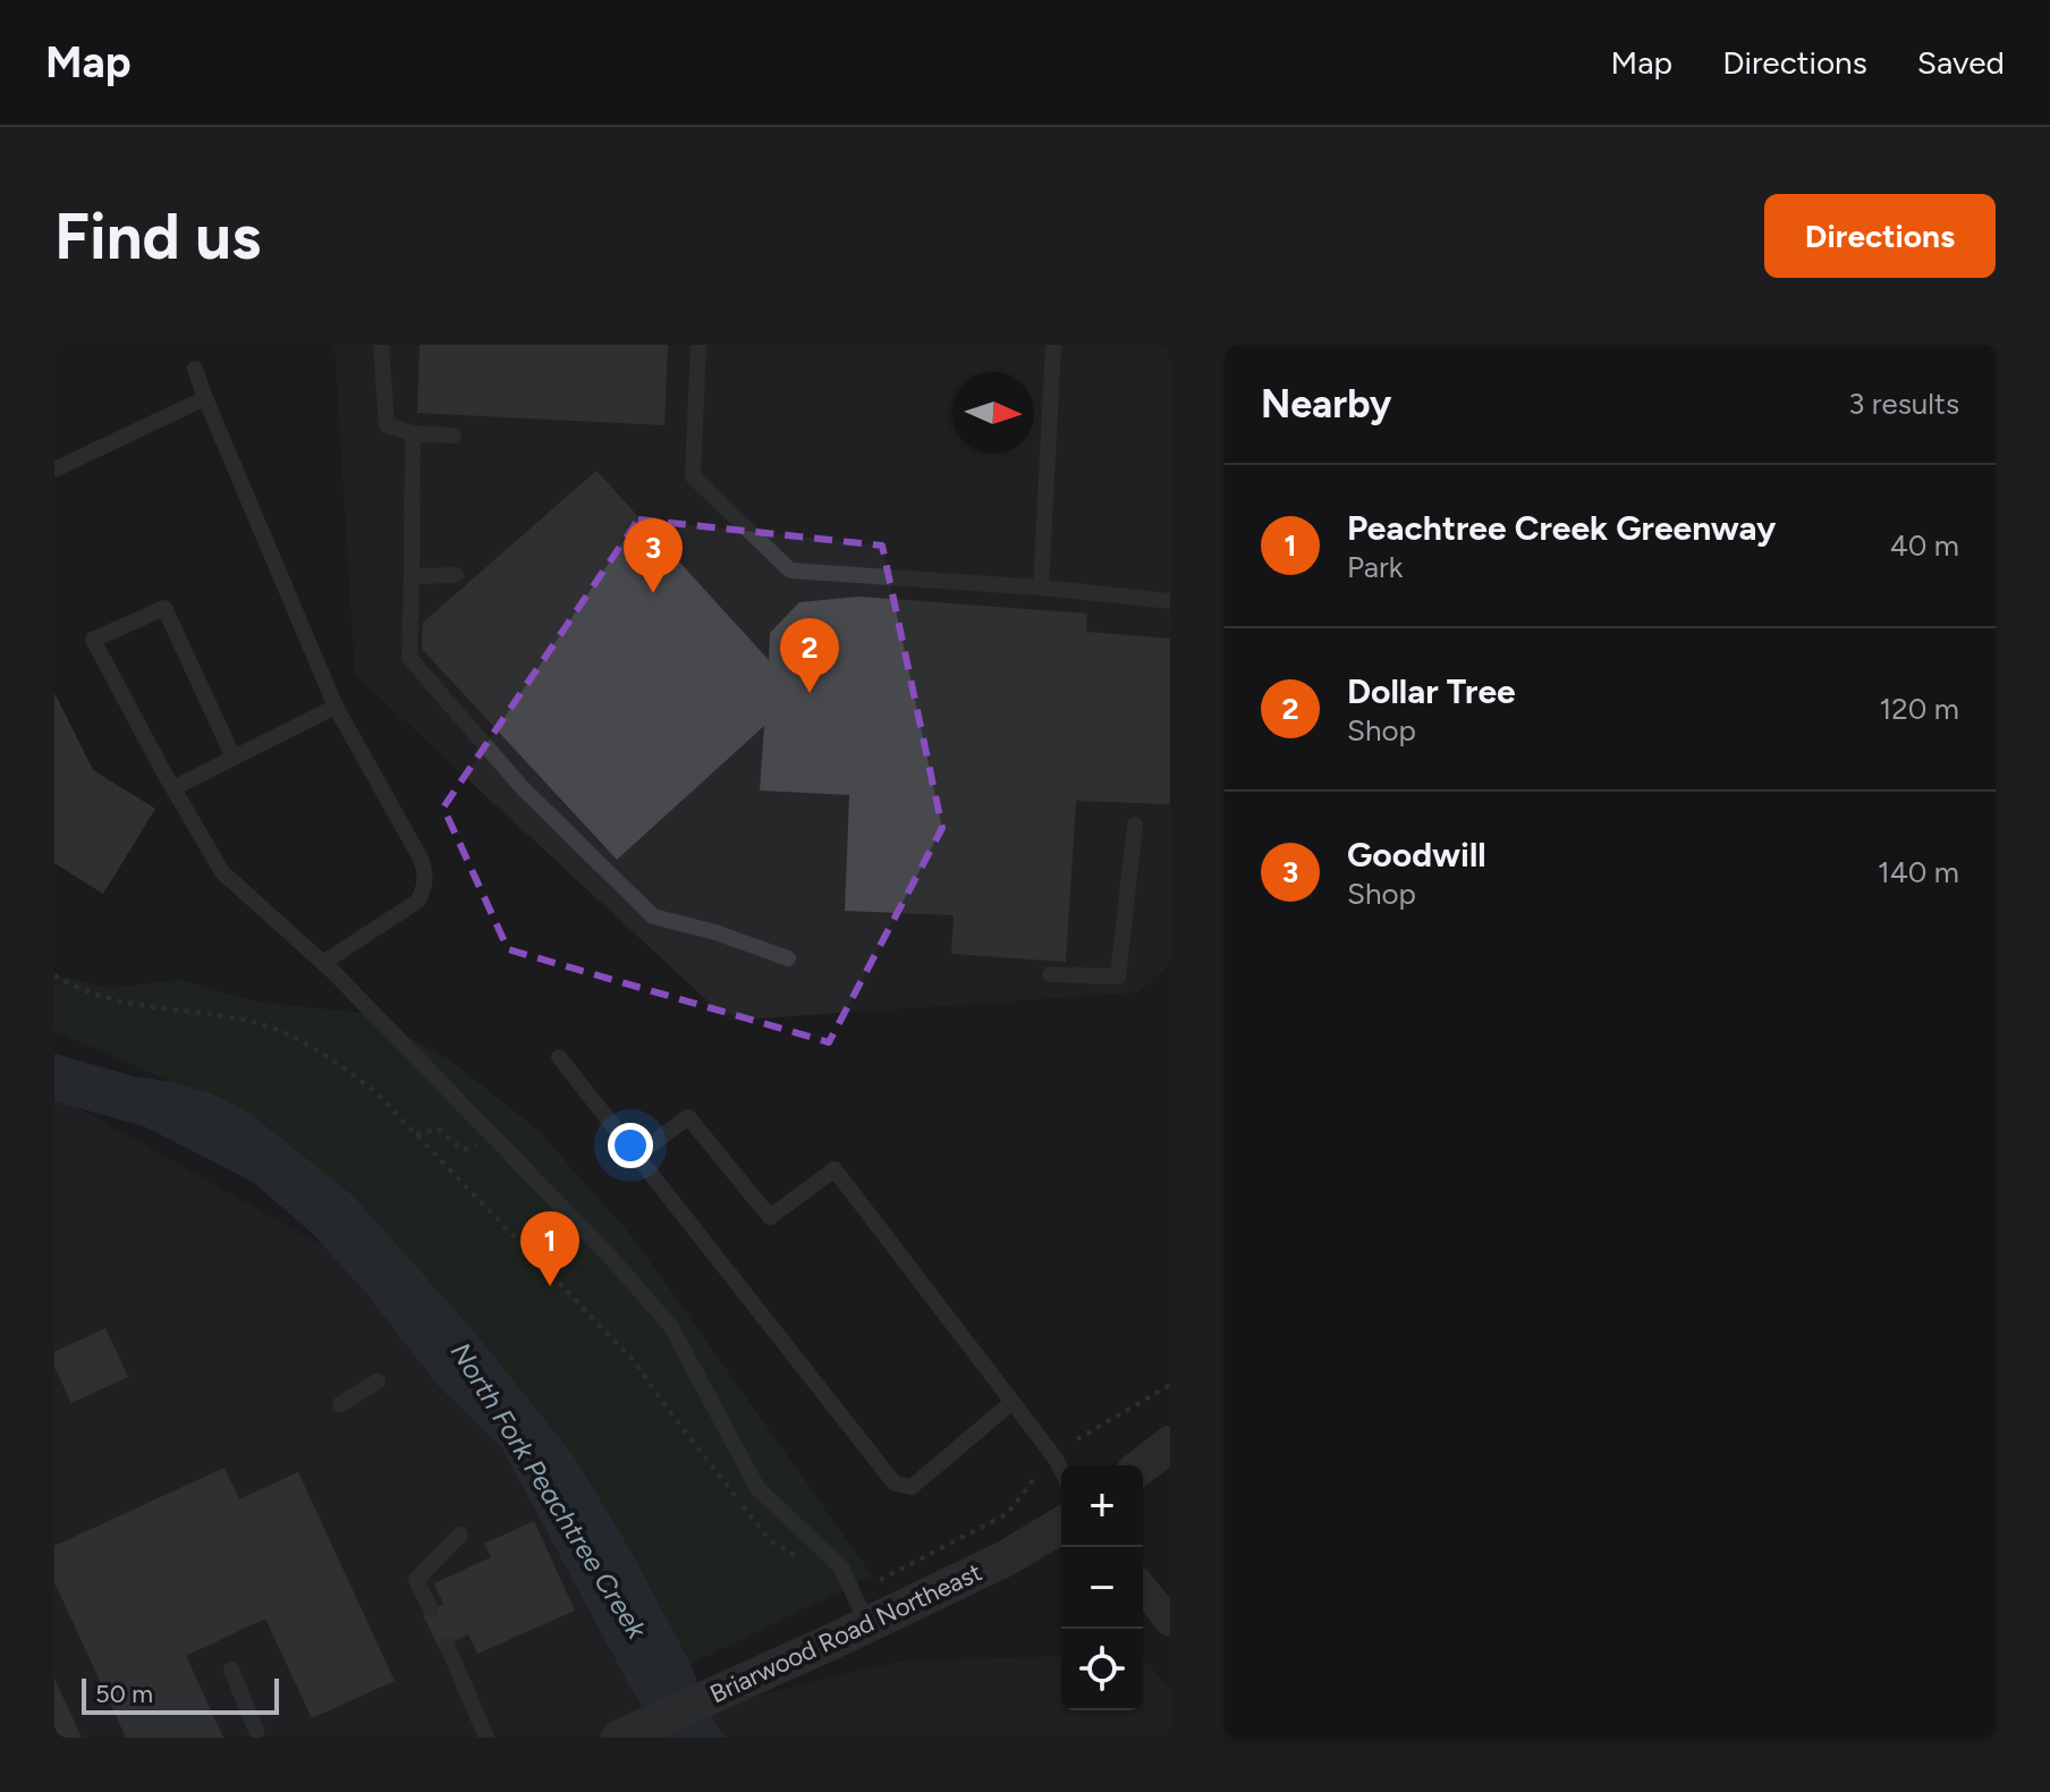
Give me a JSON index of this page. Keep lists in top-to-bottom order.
{
  "streets": {
    "street": ["Briarwood Road Northeast"]
  },
  "water": ["North Fork Peachtree Creek"],
  "scale_bar": "50 m",
  "north": "right",
  "page": {
    "header": "Map",
    "nav": ["Map", "Directions", "Saved"],
    "buttons": "Directions",
    "title": "Find us",
    "heading": ["Nearby", "3 results"],
    "list": [
      {
        "mark": "1",
        "name": "Peachtree Creek Greenway",
        "note": "Park",
        "value": "40 m"
      },
      {
        "mark": "2",
        "name": "Dollar Tree",
        "note": "Shop",
        "value": "120 m"
      },
      {
        "mark": "3",
        "name": "Goodwill",
        "note": "Shop",
        "value": "140 m"
      }
    ],
    "pins": ["3", "2", "1"],
    "map_buttons": ["+", "−"],
    "scale": "50 m"
  }
}
